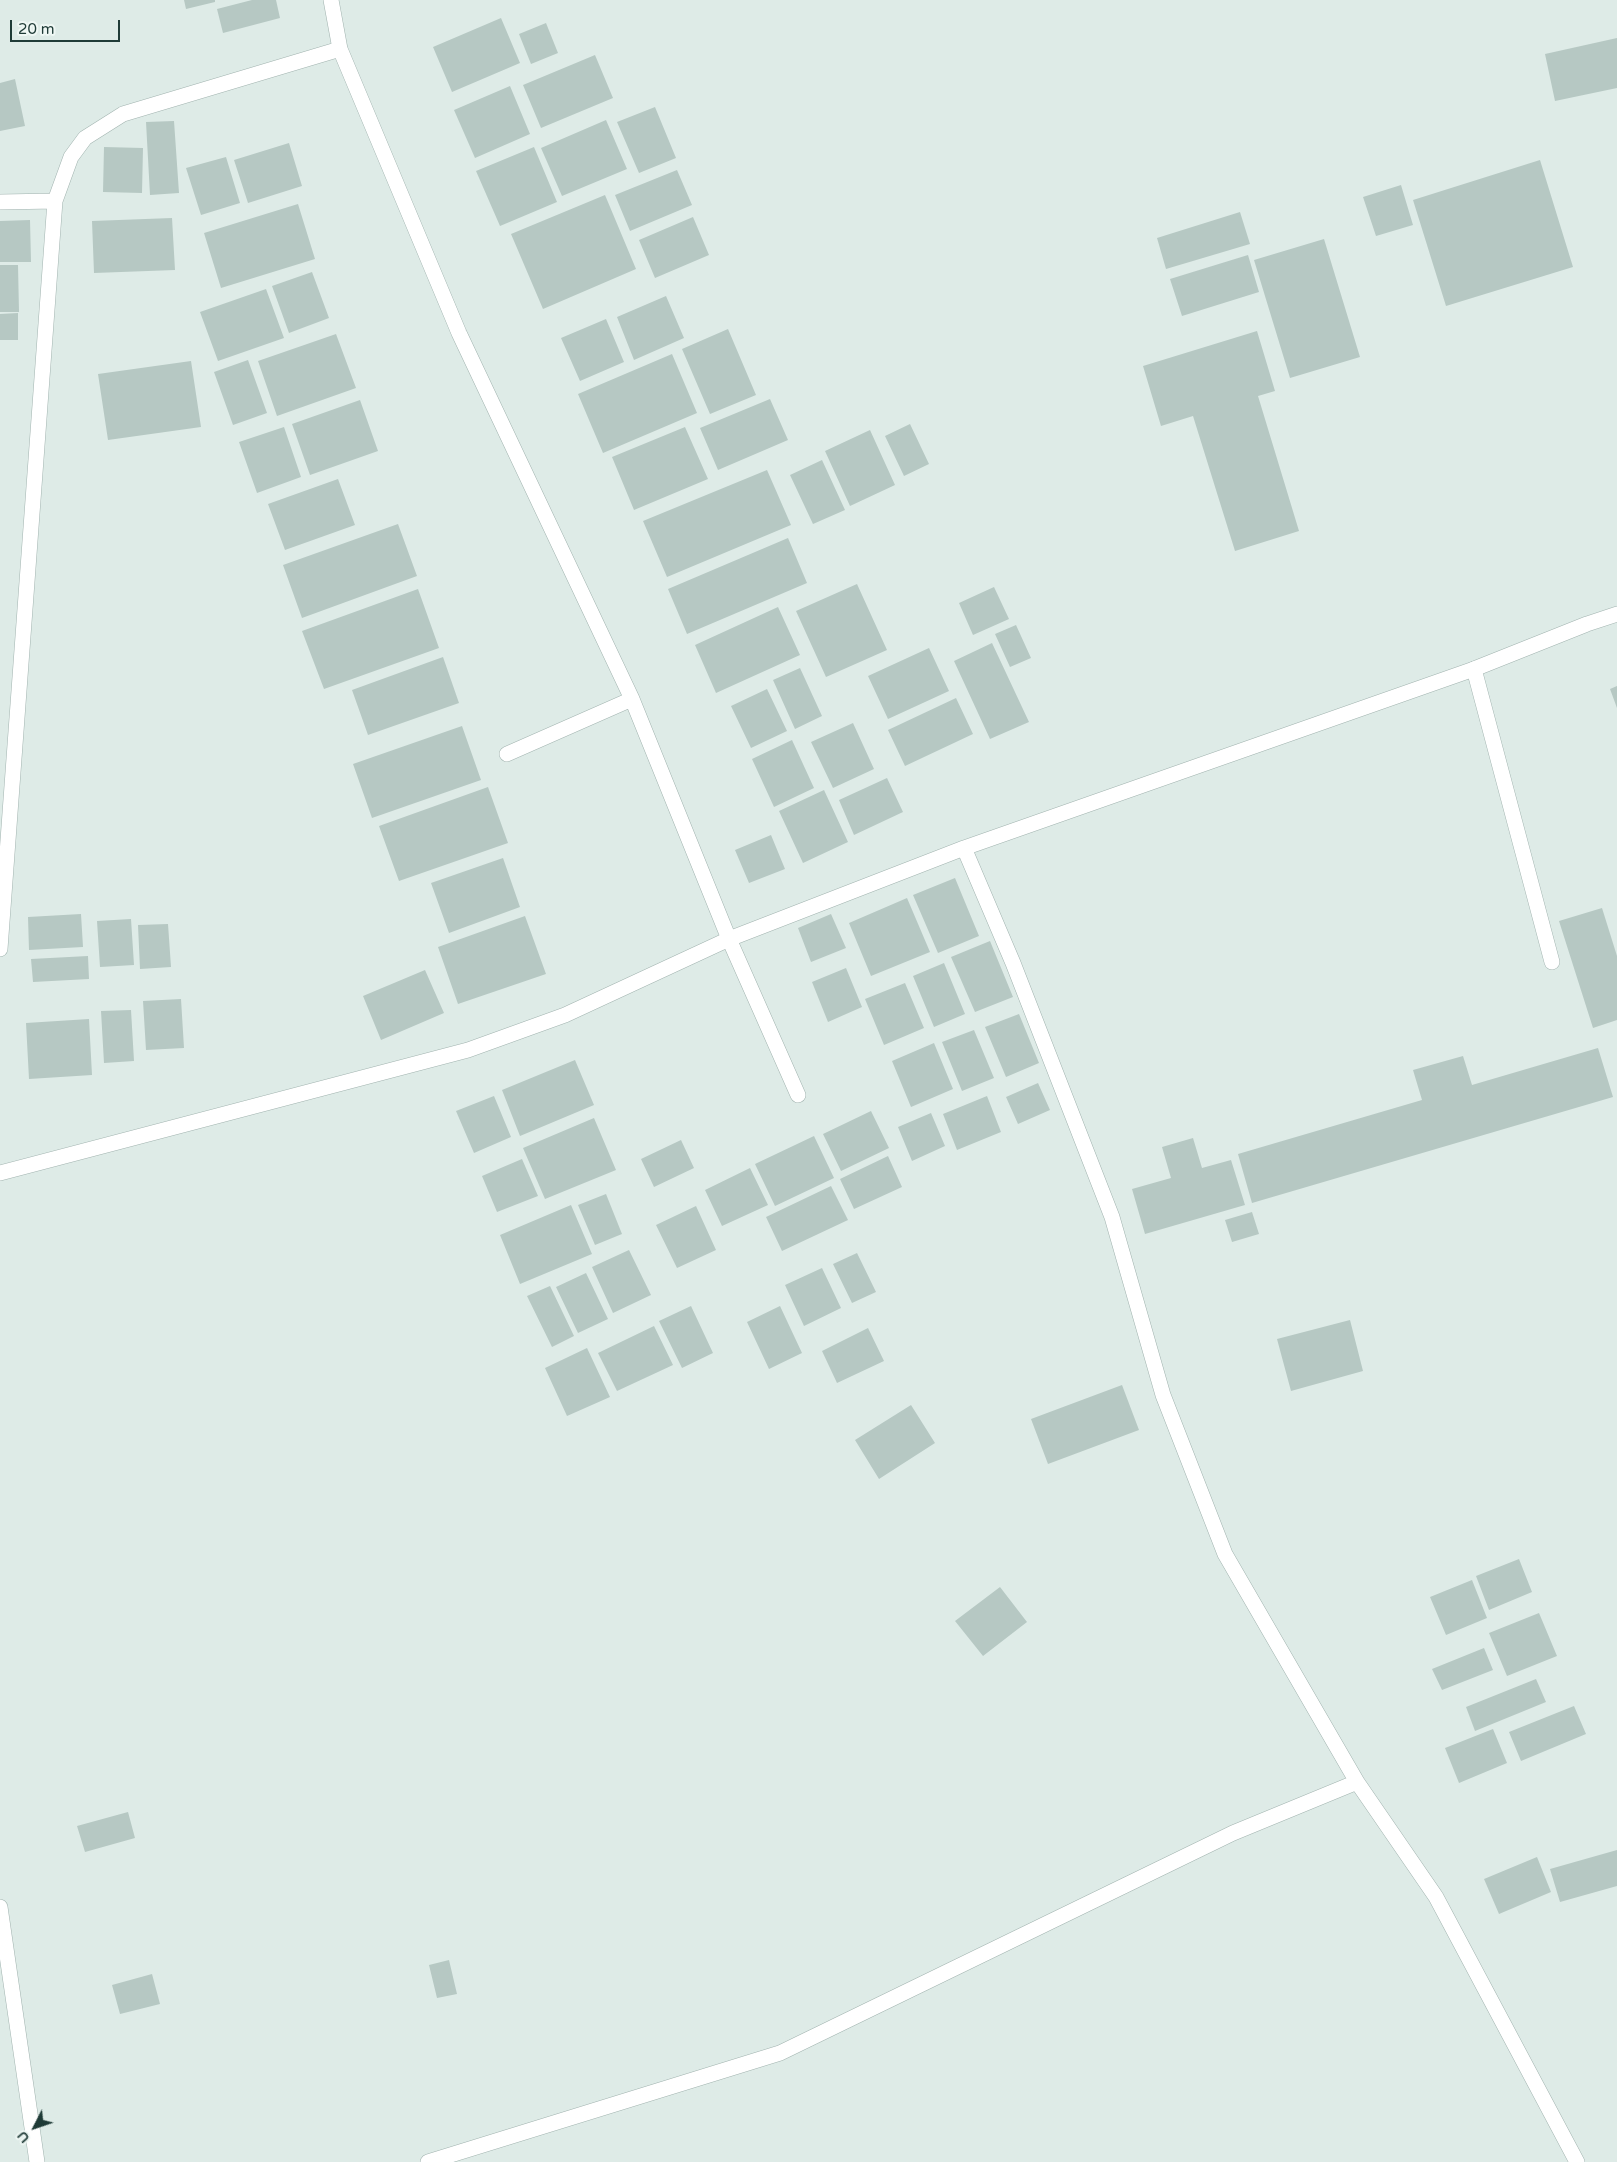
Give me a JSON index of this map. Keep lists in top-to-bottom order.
{
  "scale_bar": "20 m",
  "north": "bottom left"
}
